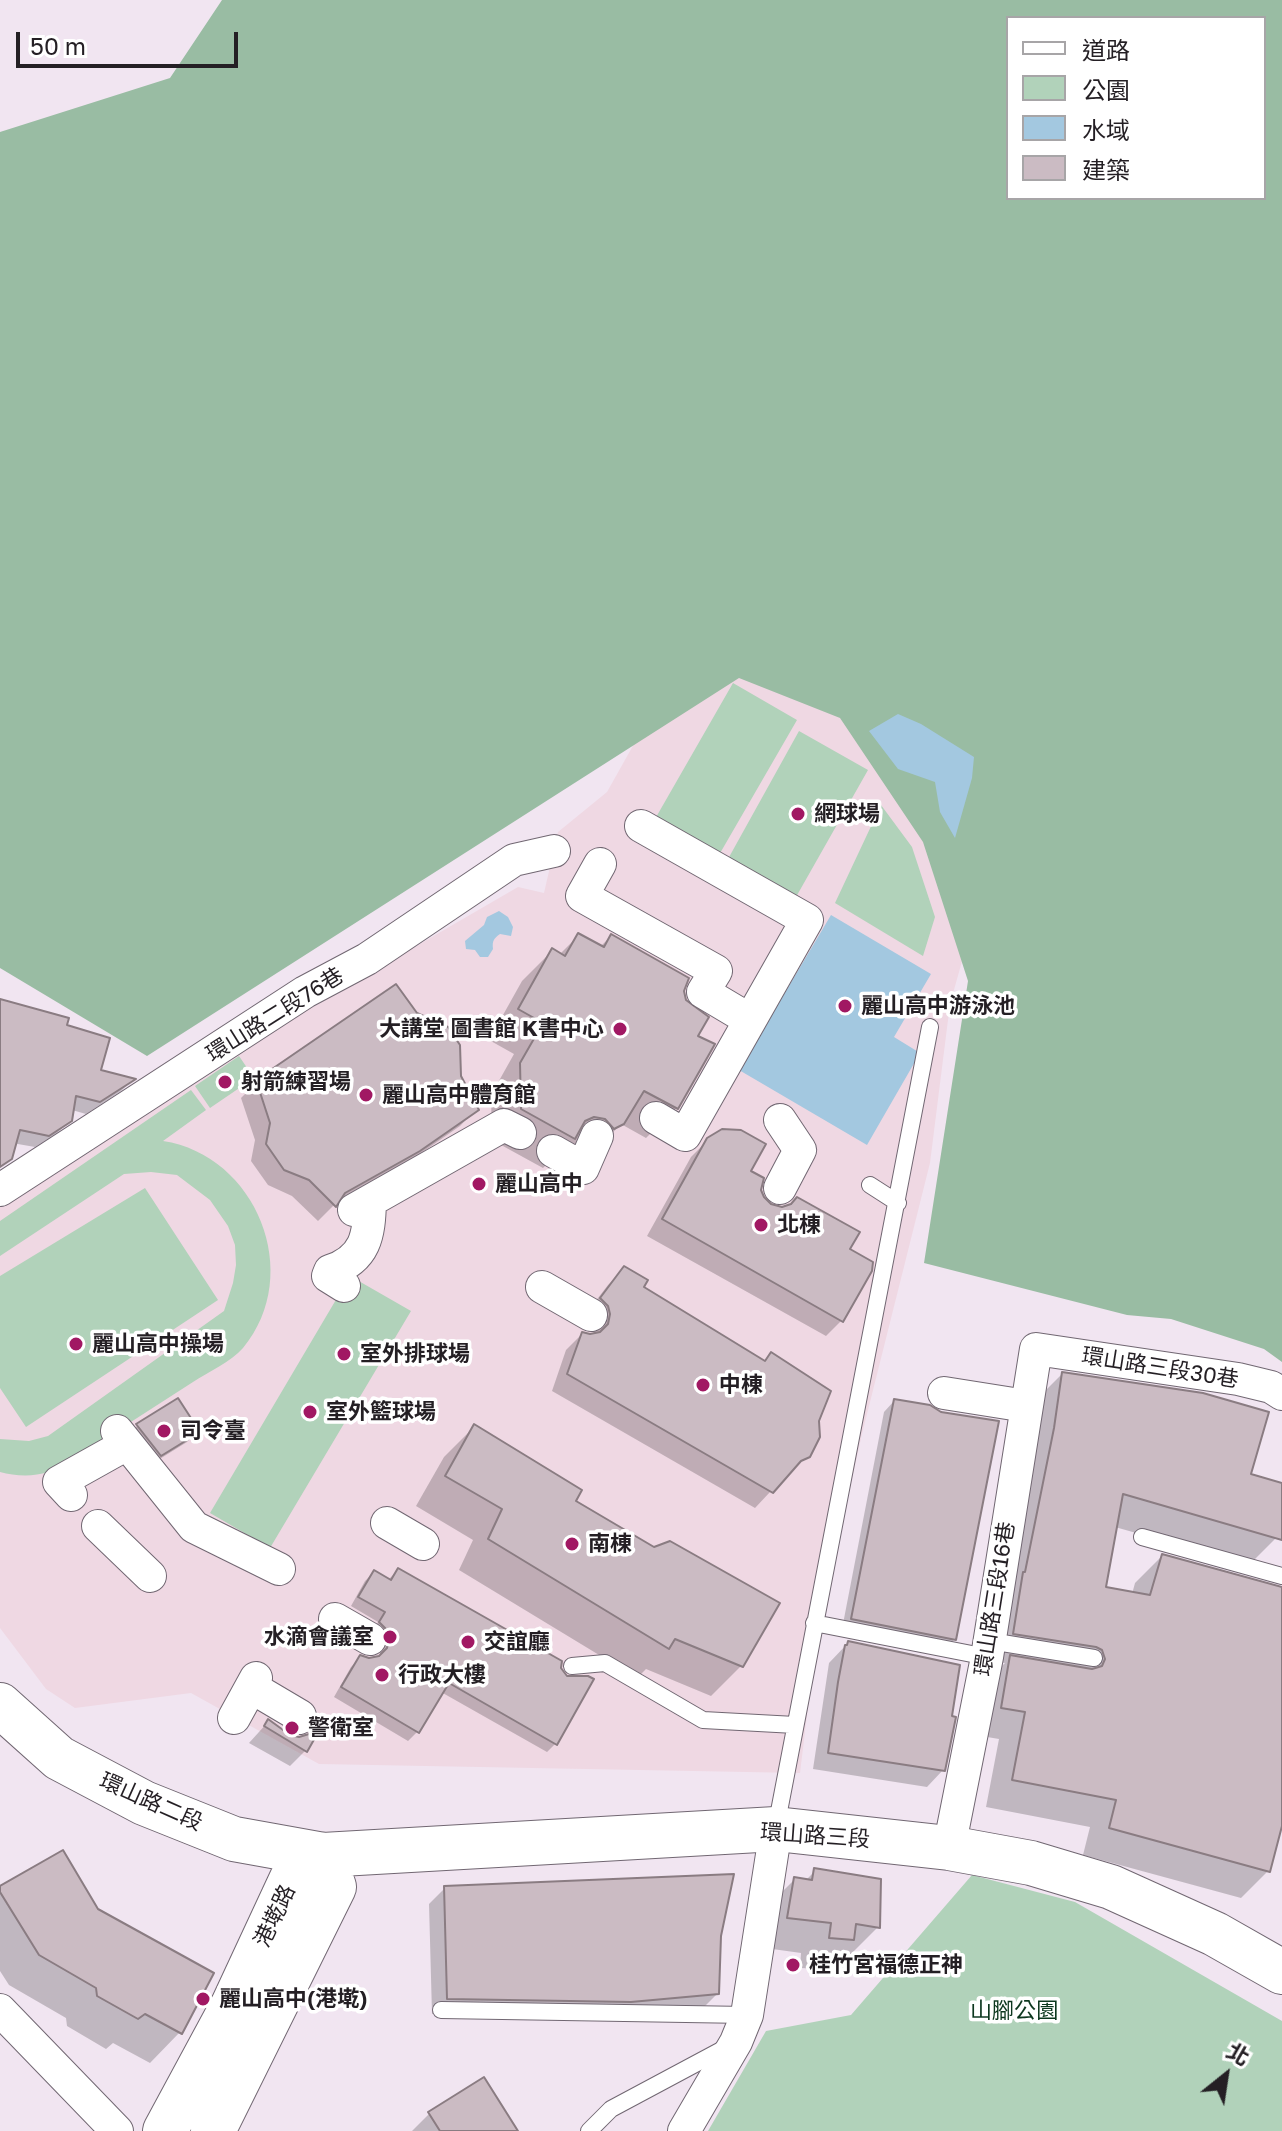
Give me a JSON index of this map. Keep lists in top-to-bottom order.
{
  "streets": {
    "street": [
      "環山路二段76巷",
      "環山路三段30巷",
      "環山路三段16巷",
      "環山路二段",
      "環山路三段",
      "港墘路"
    ]
  },
  "crossings": [
    ["環山路三段30巷", "環山路三段16巷"],
    ["環山路三段16巷", "環山路三段"],
    ["環山路二段", "環山路三段"],
    ["環山路二段", "港墘路"],
    ["環山路三段", "港墘路"]
  ],
  "parks": ["山腳公園"],
  "places": [
    "網球場",
    "麗山高中游泳池",
    "大講堂 圖書館 K書中心",
    "射箭練習場",
    "麗山高中體育館",
    "麗山高中",
    "北棟",
    "麗山高中操場",
    "室外排球場",
    "中棟",
    "室外籃球場",
    "司令臺",
    "南棟",
    "水滴會議室",
    "交誼廳",
    "行政大樓",
    "警衛室",
    "桂竹宮福德正神",
    "麗山高中(港墘)"
  ],
  "legend": [
    "道路",
    "公園",
    "水域",
    "建築"
  ],
  "scale_bar": "50 m",
  "north": "top right"
}
